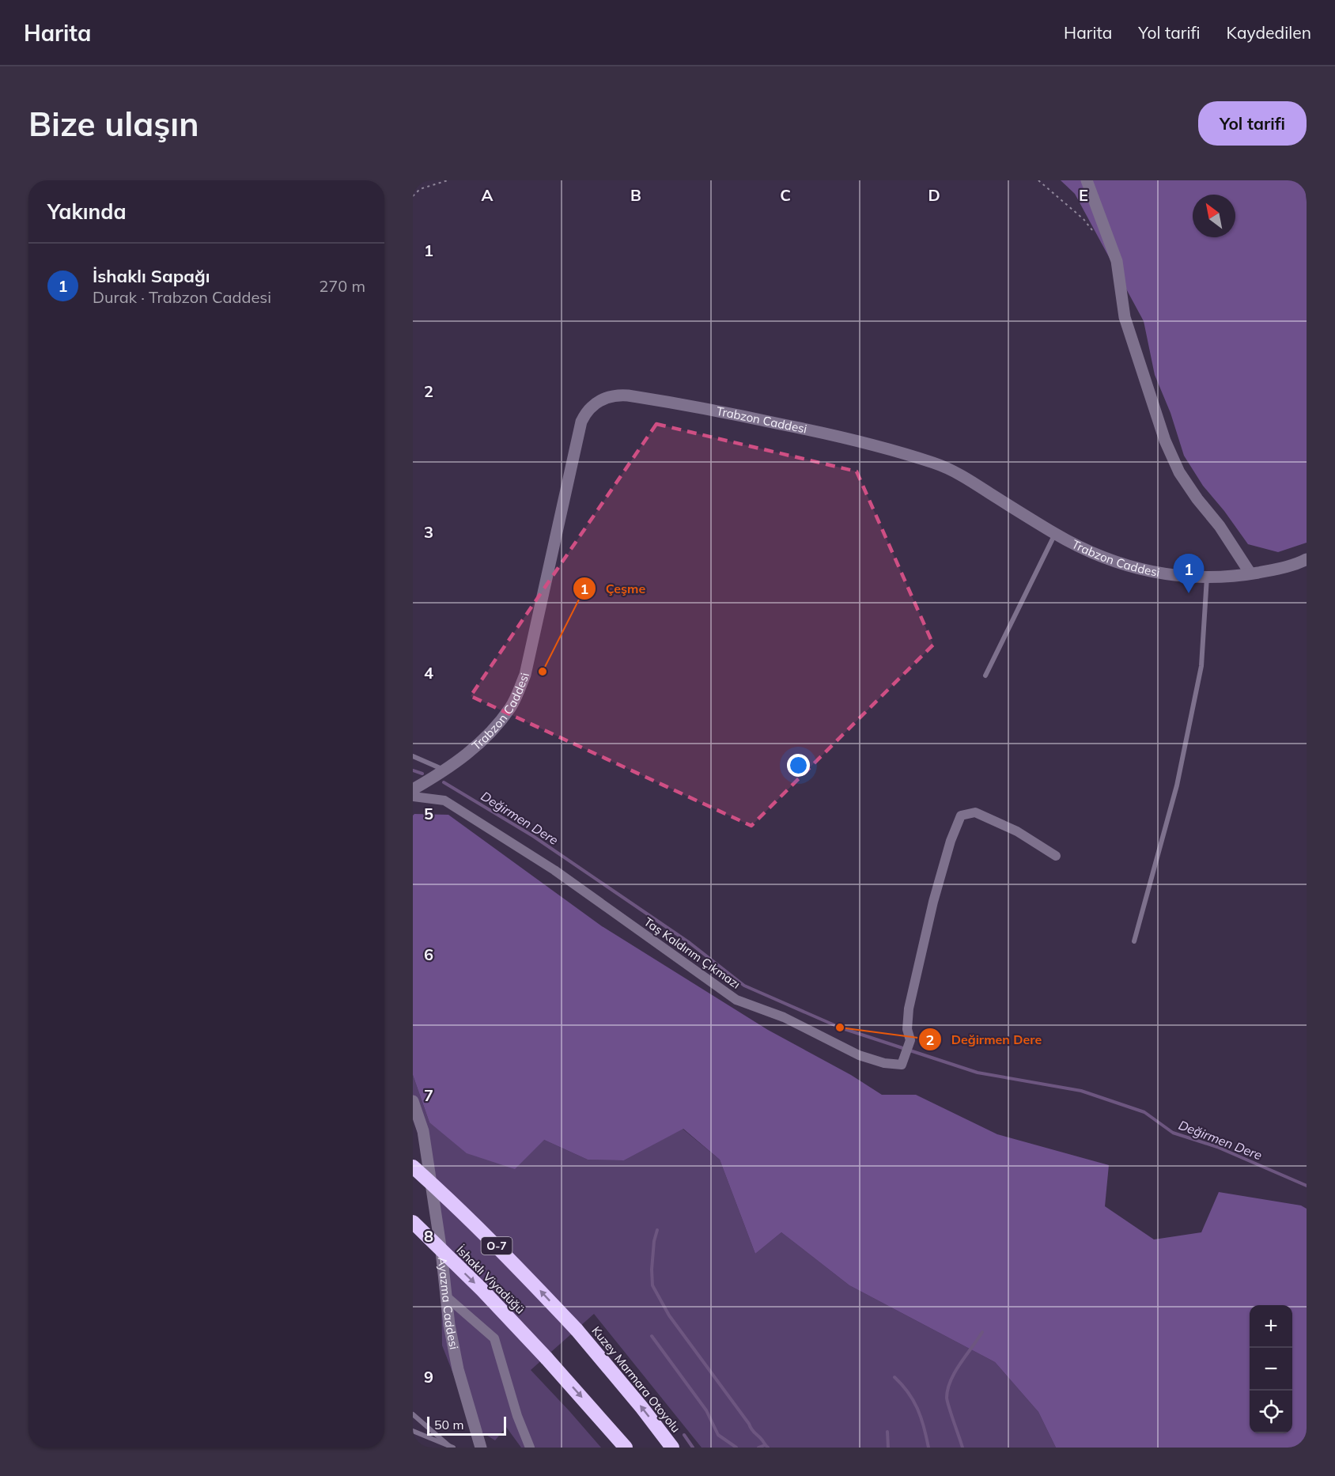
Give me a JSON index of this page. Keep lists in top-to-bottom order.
{
  "streets": {
    "highway": ["O-7", "İshaklı Viyadüğü", "Kuzey Marmara Otoyolu"],
    "street": ["Trabzon Caddesi", "Taş Kaldırım Çıkmazı", "Ayazma Caddesi"]
  },
  "one_way": ["İshaklı Viyadüğü", "Kuzey Marmara Otoyolu"],
  "water": ["Değirmen Dere"],
  "places": ["Çeşme", "Değirmen Dere"],
  "scale_bar": "50 m",
  "north": "top left",
  "page": {
    "header": "Harita",
    "nav": ["Harita", "Yol tarifi", "Kaydedilen"],
    "buttons": "Yol tarifi",
    "title": "Bize ulaşın",
    "heading": "Yakında",
    "list": [
      {
        "mark": "1",
        "name": "İshaklı Sapağı",
        "note": "Durak · Trabzon Caddesi",
        "value": "270 m"
      }
    ],
    "pins": "1",
    "map_buttons": ["+", "−"],
    "scale": "50 m"
  },
  "grid": {
    "columns": [
      "A",
      "B",
      "C",
      "D",
      "E"
    ],
    "rows": [
      "1",
      "2",
      "3",
      "4",
      "5",
      "6",
      "7",
      "8",
      "9"
    ]
  }
}
